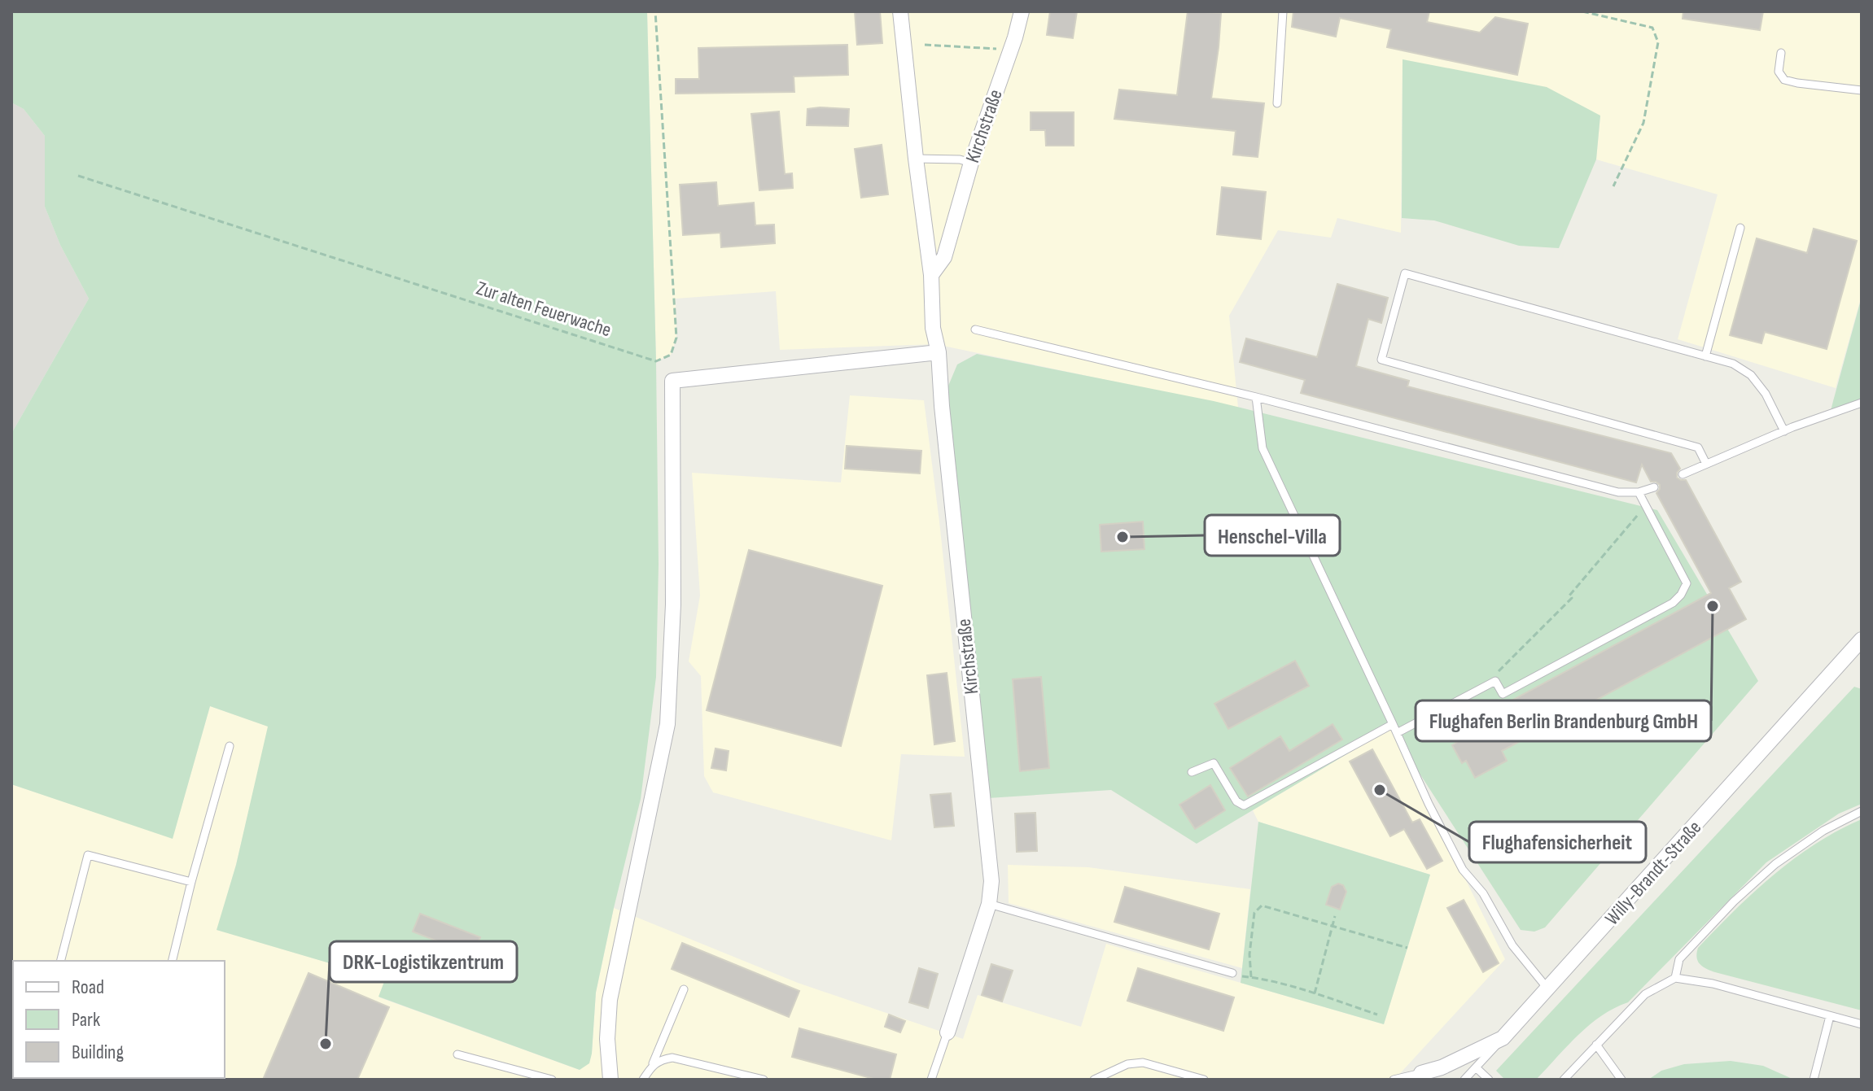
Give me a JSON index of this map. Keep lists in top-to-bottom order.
{
  "streets": {
    "street": ["Kirchstraße", "Willy-Brandt-Straße"],
    "path": ["Zur alten Feuerwache"]
  },
  "places": [
    "Henschel-Villa",
    "Flughafen Berlin Brandenburg GmbH",
    "Flughafensicherheit",
    "DRK-Logistikzentrum"
  ],
  "legend": ["Road", "Park", "Building"]
}
